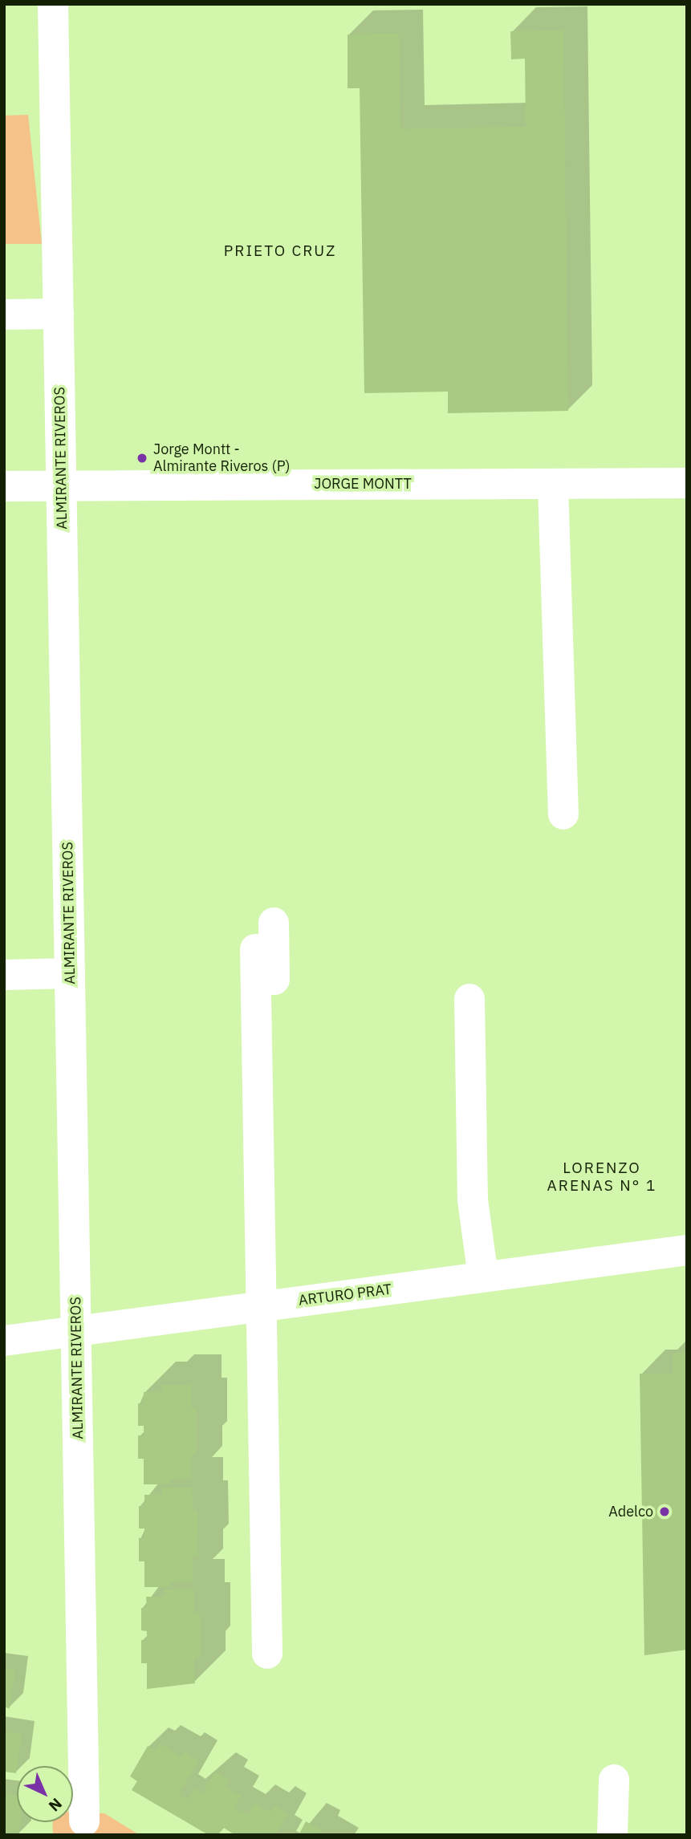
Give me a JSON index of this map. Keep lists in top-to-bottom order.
{
  "streets": {
    "street": ["ALMIRANTE RIVEROS", "JORGE MONTT", "ARTURO PRAT"]
  },
  "crossings": [
    ["ALMIRANTE RIVEROS", "JORGE MONTT"],
    ["ALMIRANTE RIVEROS", "ARTURO PRAT"]
  ],
  "districts": ["PRIETO CRUZ", "LORENZO ARENAS N° 1"],
  "places": ["Jorge Montt - Almirante Riveros (P)", "Adelco"],
  "north": "bottom right"
}
